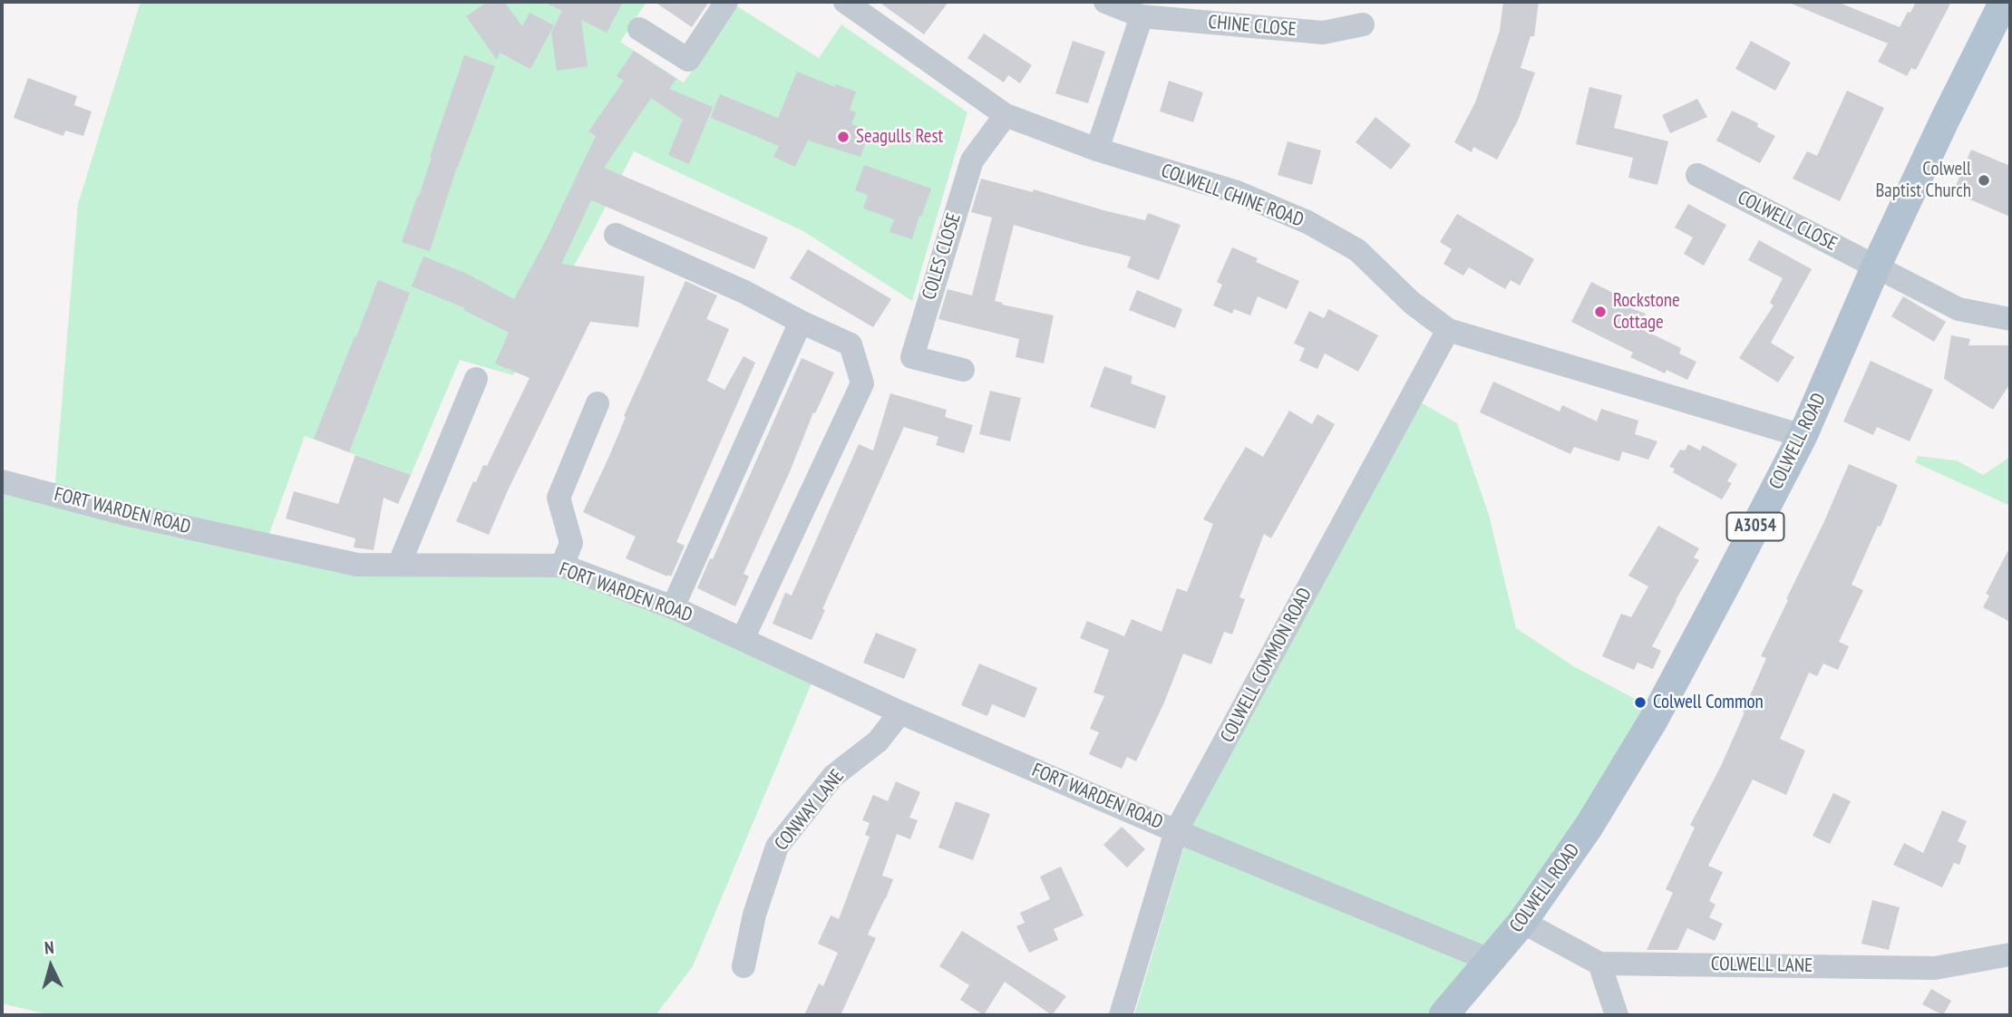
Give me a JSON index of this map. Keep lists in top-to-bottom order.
{
  "streets": {
    "main road": ["COLWELL ROAD", "A3054"],
    "street": [
      "CHINE CLOSE",
      "COLWELL CHINE ROAD",
      "COLWELL CLOSE",
      "COLES CLOSE",
      "FORT WARDEN ROAD",
      "COLWELL COMMON ROAD",
      "CONWAY LANE",
      "COLWELL LANE"
    ]
  },
  "crossings": [
    ["COLWELL CHINE ROAD", "COLES CLOSE"],
    ["COLWELL CHINE ROAD", "COLWELL ROAD"],
    ["COLWELL CHINE ROAD", "COLWELL COMMON ROAD"],
    ["COLWELL CLOSE", "COLWELL ROAD"],
    ["COLWELL ROAD", "FORT WARDEN ROAD"],
    ["COLWELL ROAD", "COLWELL LANE"],
    ["FORT WARDEN ROAD", "COLWELL COMMON ROAD"],
    ["FORT WARDEN ROAD", "CONWAY LANE"]
  ],
  "places": [
    "Seagulls Rest",
    "Colwell Baptist Church",
    "Rockstone Cottage",
    "Colwell Common"
  ],
  "north": "top"
}
